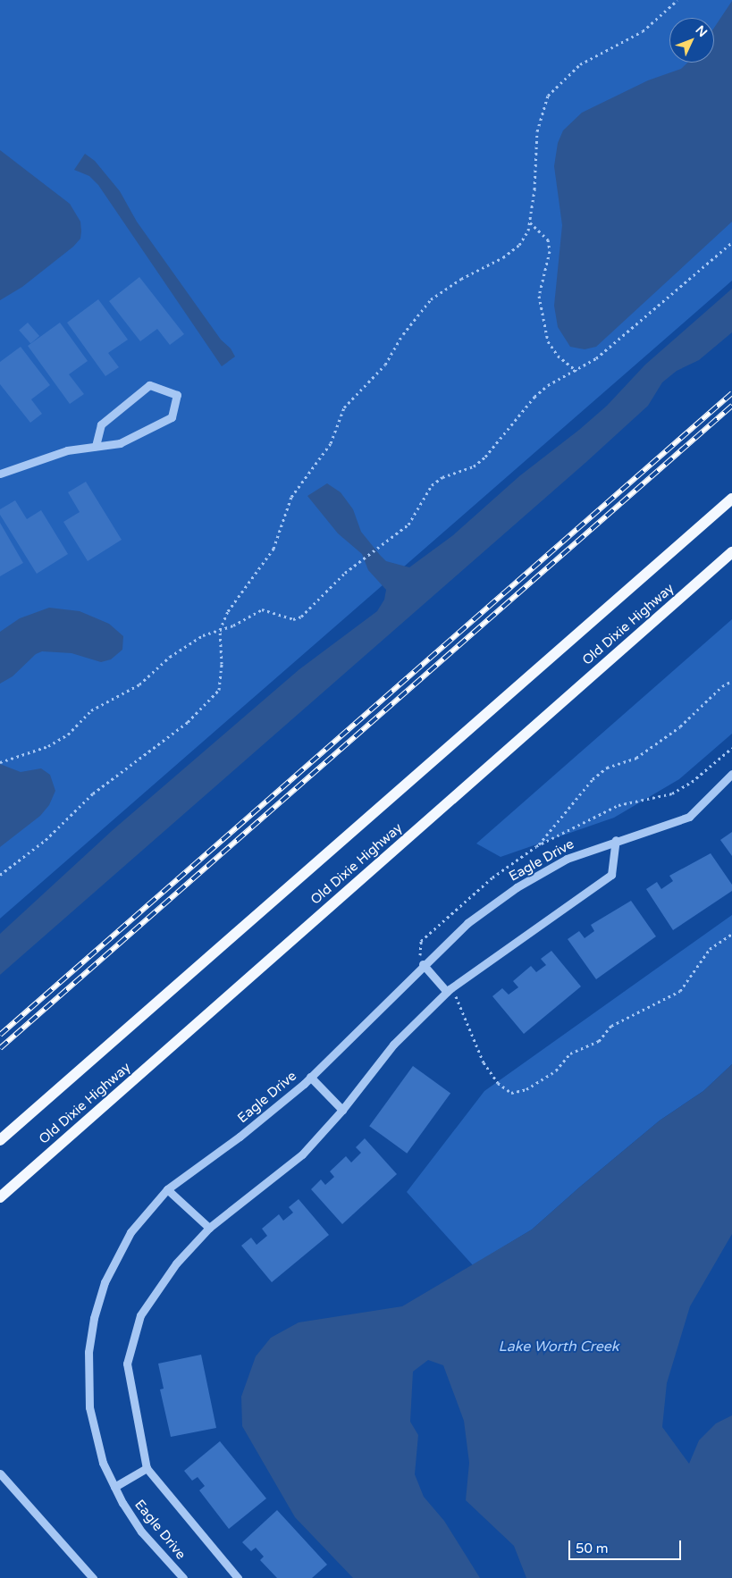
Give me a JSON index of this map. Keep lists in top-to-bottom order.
{
  "streets": {
    "main road": ["Old Dixie Highway"],
    "street": ["Eagle Drive"]
  },
  "water": ["Lake Worth Creek"],
  "scale_bar": "50 m",
  "north": "top right"
}
